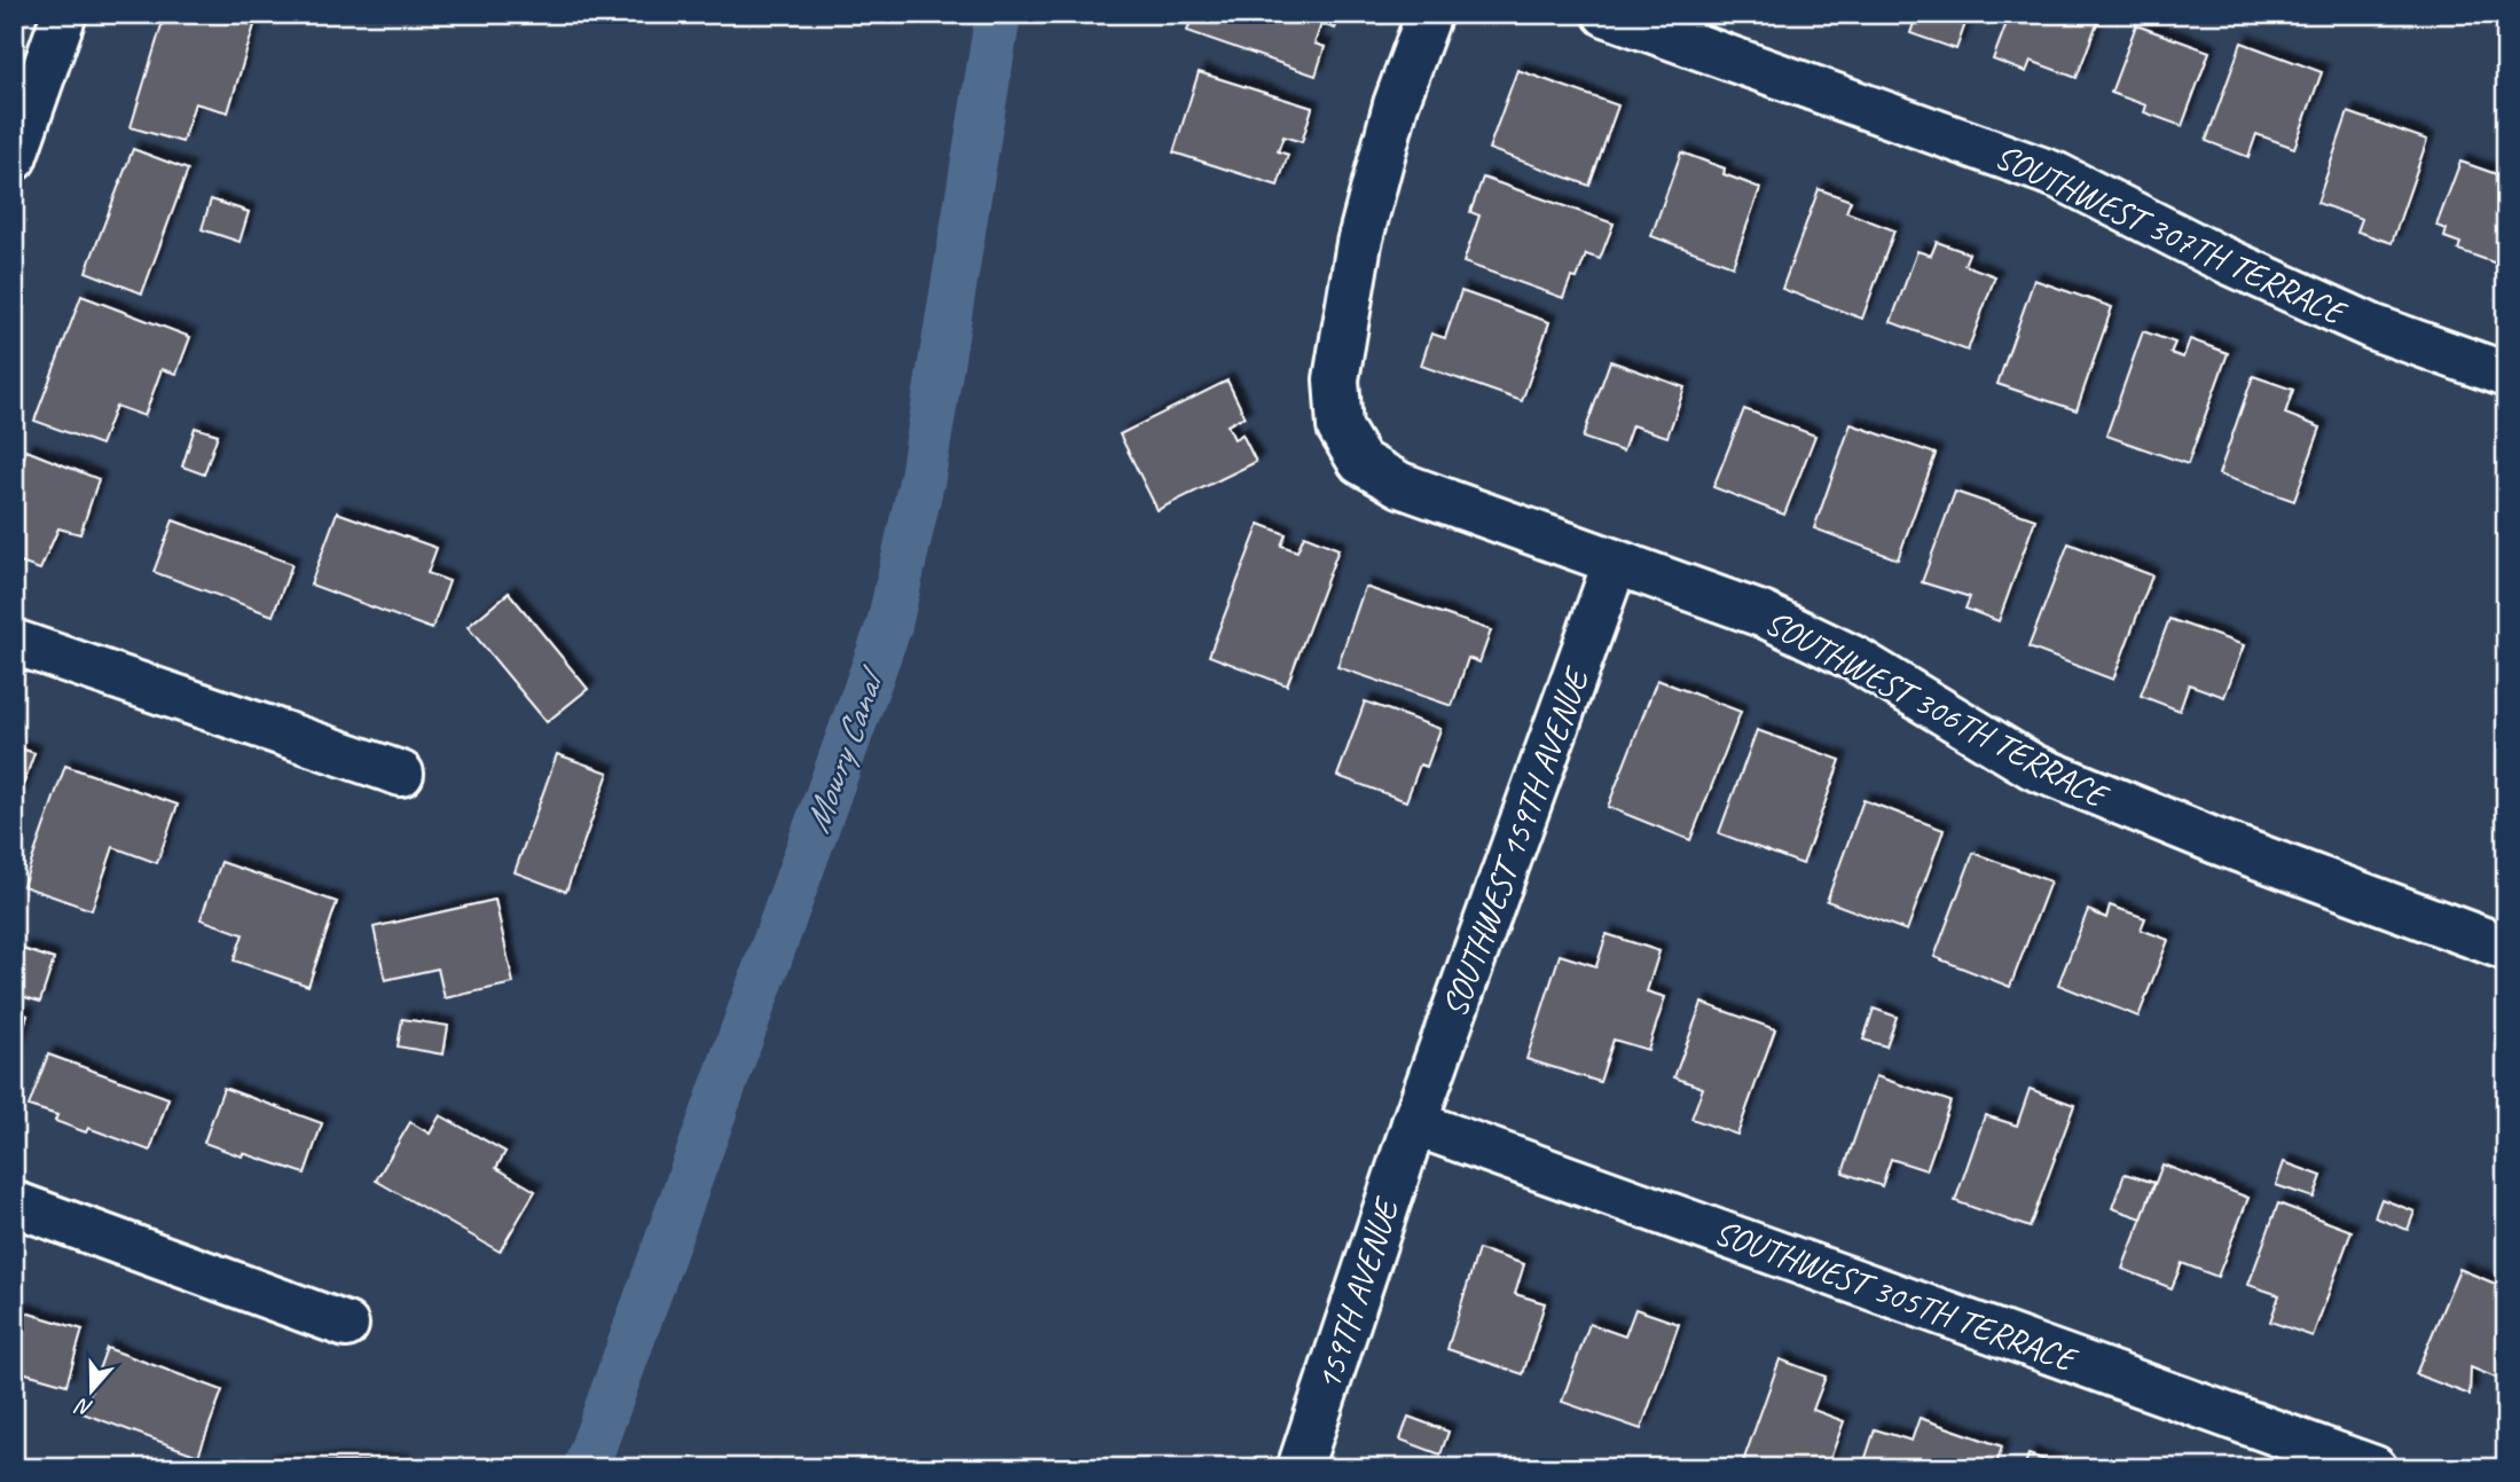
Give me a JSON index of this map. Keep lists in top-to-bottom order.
{
  "streets": {
    "street": [
      "SOUTHWEST 307TH TERRACE",
      "SOUTHWEST 306TH TERRACE",
      "SOUTHWEST 159TH AVENUE",
      "159TH AVENUE",
      "SOUTHWEST 305TH TERRACE"
    ]
  },
  "crossings": [
    ["SOUTHWEST 306TH TERRACE", "SOUTHWEST 159TH AVENUE"],
    ["SOUTHWEST 159TH AVENUE", "159TH AVENUE"],
    ["SOUTHWEST 159TH AVENUE", "SOUTHWEST 305TH TERRACE"],
    ["159TH AVENUE", "SOUTHWEST 305TH TERRACE"]
  ],
  "water": ["Mowry Canal"],
  "north": "bottom"
}
